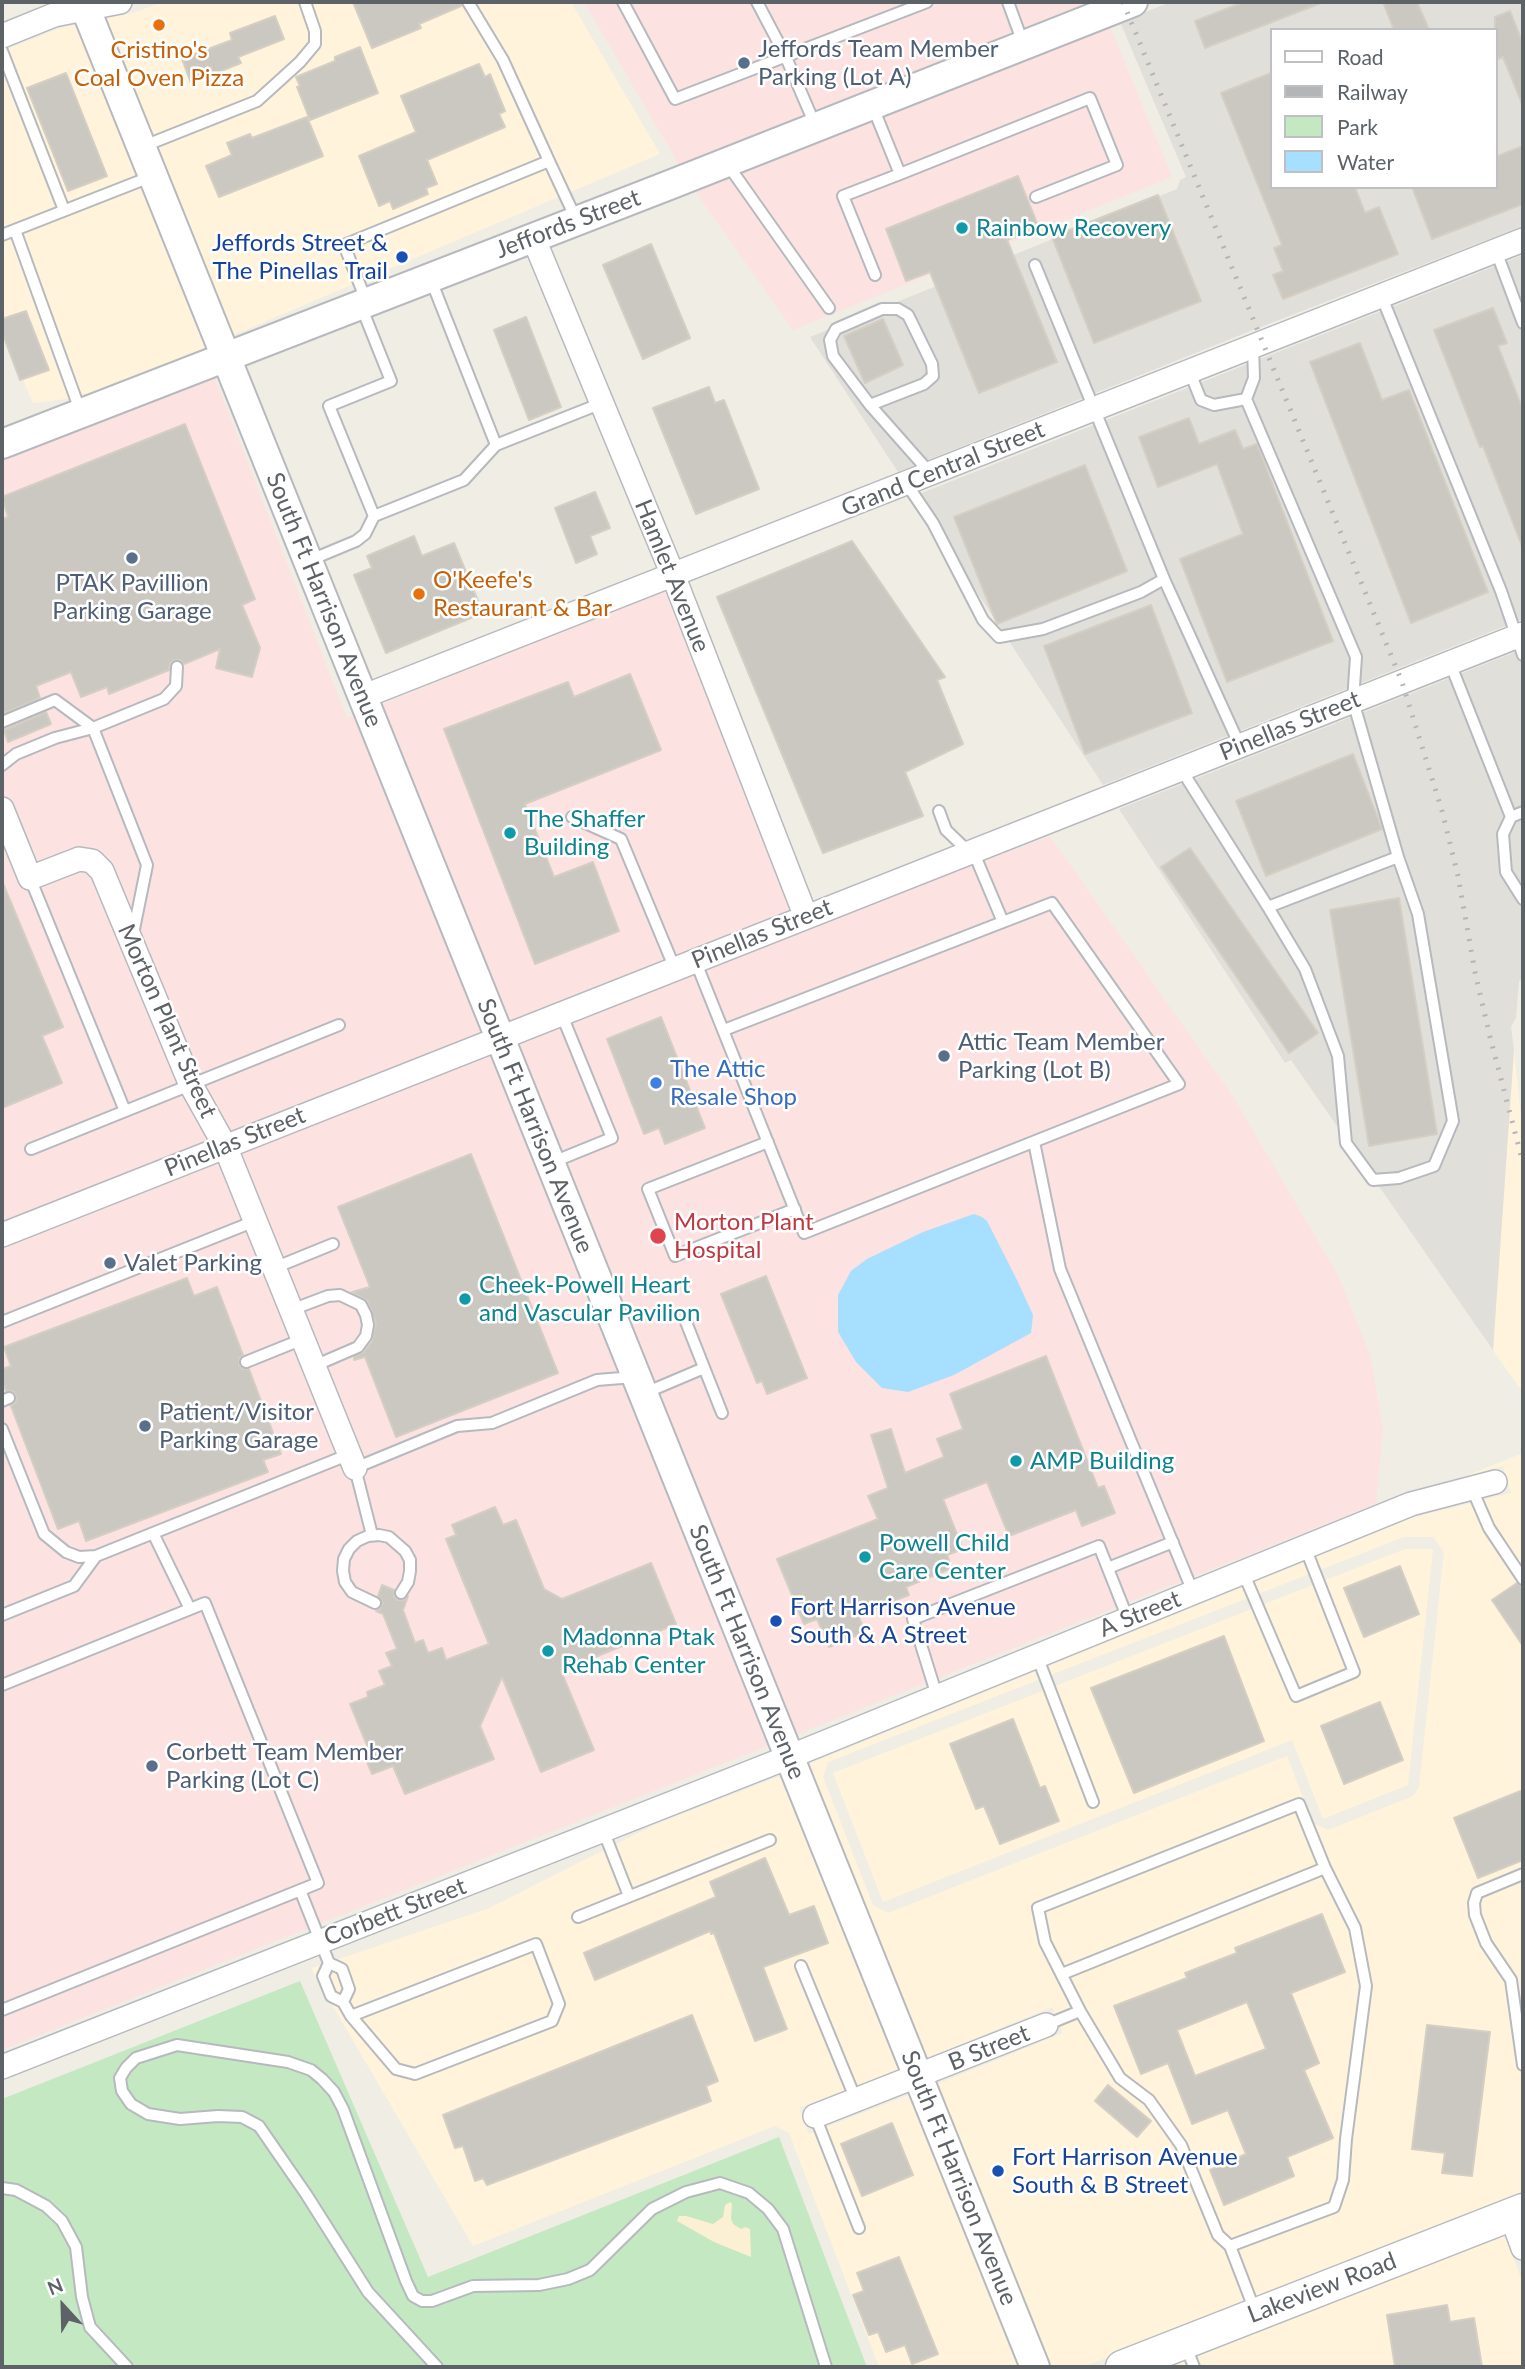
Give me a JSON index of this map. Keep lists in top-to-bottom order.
{
  "streets": {
    "main road": ["Lakeview Road"],
    "street": [
      "Jeffords Street",
      "Grand Central Street",
      "Hamlet Avenue",
      "South Ft Harrison Avenue",
      "Pinellas Street",
      "Morton Plant Street",
      "A Street",
      "Corbett Street",
      "B Street"
    ]
  },
  "crossings": [
    ["Jeffords Street", "Hamlet Avenue"],
    ["Jeffords Street", "South Ft Harrison Avenue"],
    ["Grand Central Street", "Hamlet Avenue"],
    ["Grand Central Street", "South Ft Harrison Avenue"],
    ["Hamlet Avenue", "Pinellas Street"],
    ["South Ft Harrison Avenue", "Pinellas Street"],
    ["South Ft Harrison Avenue", "A Street"],
    ["South Ft Harrison Avenue", "Corbett Street"],
    ["South Ft Harrison Avenue", "B Street"],
    ["Pinellas Street", "Morton Plant Street"],
    ["A Street", "Corbett Street"]
  ],
  "places": [
    "Cristino's Coal Oven Pizza",
    "Jeffords Team Member Parking (Lot A)",
    "Rainbow Recovery",
    "Jeffords Street & The Pinellas Trail",
    "PTAK Pavillion Parking Garage",
    "O'Keefe's Restaurant & Bar",
    "The Shaffer Building",
    "Attic Team Member Parking (Lot B)",
    "The Attic Resale Shop",
    "Morton Plant Hospital",
    "Valet Parking",
    "Cheek-Powell Heart and Vascular Pavilion",
    "Patient/Visitor Parking Garage",
    "AMP Building",
    "Powell Child Care Center",
    "Fort Harrison Avenue South & A Street",
    "Madonna Ptak Rehab Center",
    "Corbett Team Member Parking (Lot C)",
    "Fort Harrison Avenue South & B Street"
  ],
  "legend": [
    "Road",
    "Railway",
    "Park",
    "Water"
  ],
  "north": "top"
}
